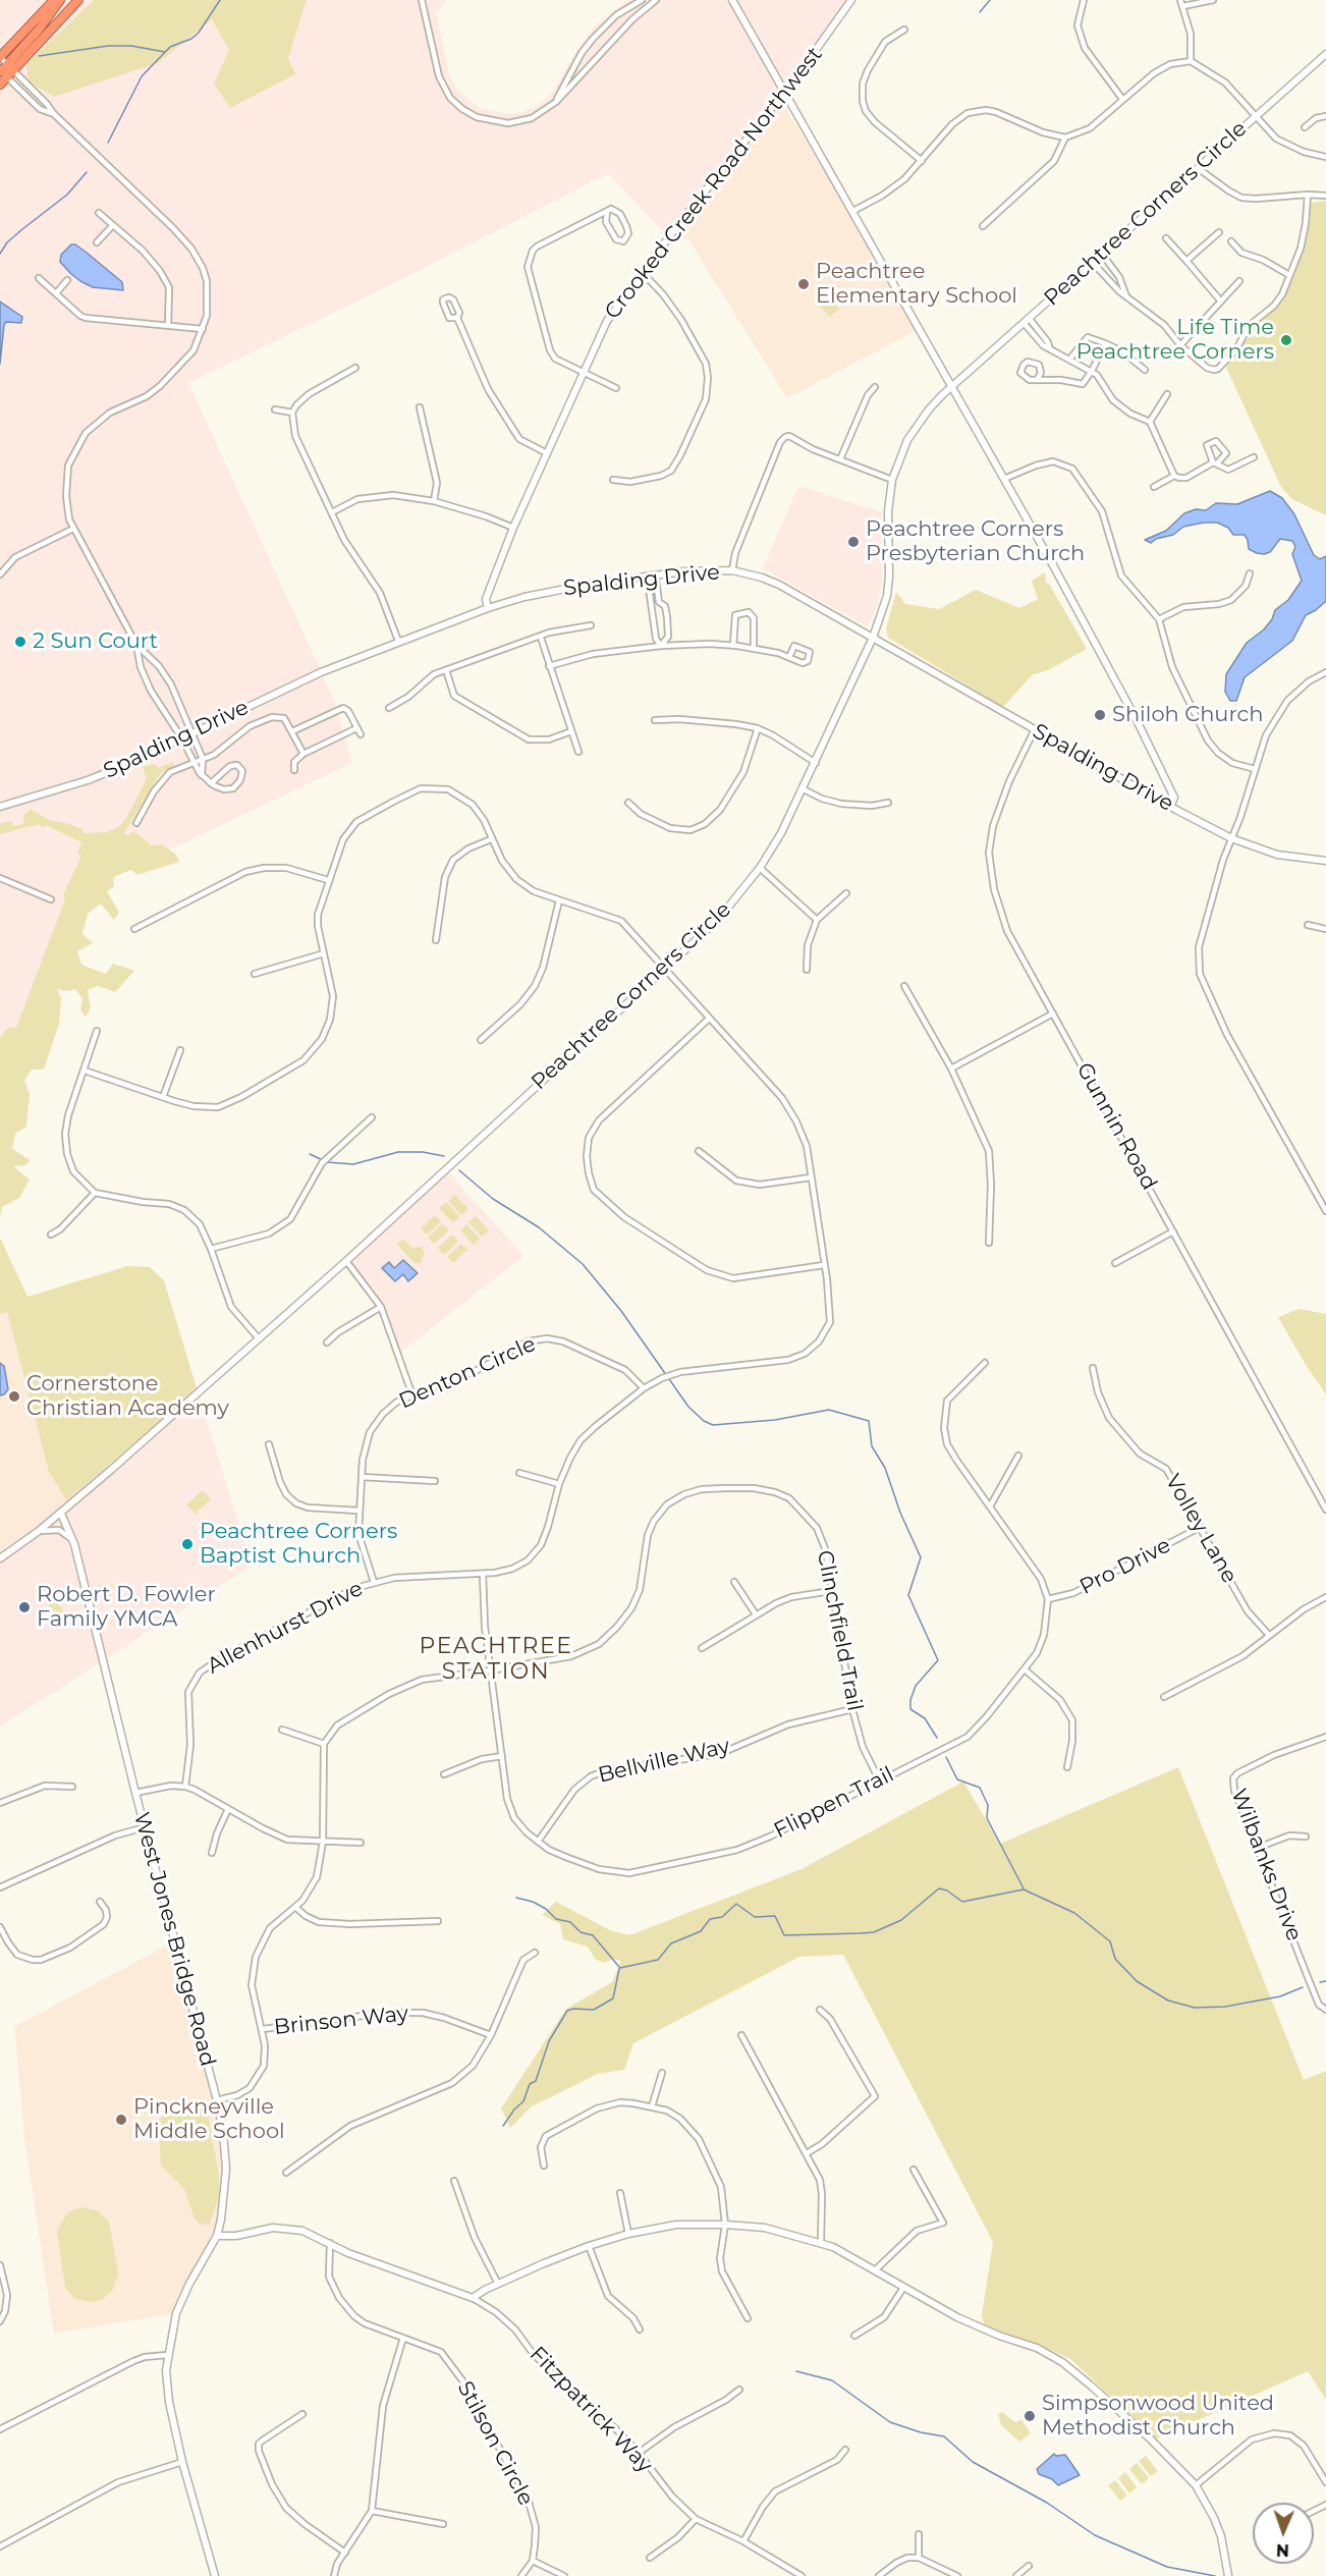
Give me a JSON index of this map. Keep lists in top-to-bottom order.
{
  "streets": {
    "street": [
      "Crooked Creek Road Northwest",
      "Peachtree Corners Circle",
      "Spalding Drive",
      "Gunnin Road",
      "Denton Circle",
      "Volley Lane",
      "Pro Drive",
      "Allenhurst Drive",
      "Clinchfield Trail",
      "Bellville Way",
      "Flippen Trail",
      "Wilbanks Drive",
      "West Jones Bridge Road",
      "Brinson Way",
      "Fitzpatrick Way",
      "Stilson Circle"
    ]
  },
  "crossings": [
    ["Crooked Creek Road Northwest", "Spalding Drive"],
    ["Peachtree Corners Circle", "Spalding Drive"],
    ["Peachtree Corners Circle", "Allenhurst Drive"],
    ["Peachtree Corners Circle", "West Jones Bridge Road"],
    ["Spalding Drive", "Gunnin Road"],
    ["Denton Circle", "Allenhurst Drive"],
    ["Volley Lane", "Pro Drive"],
    ["Pro Drive", "Flippen Trail"],
    ["Allenhurst Drive", "Flippen Trail"],
    ["Clinchfield Trail", "Bellville Way"],
    ["Clinchfield Trail", "Flippen Trail"],
    ["Bellville Way", "Flippen Trail"]
  ],
  "districts": ["PEACHTREE STATION"],
  "places": [
    "Peachtree Elementary School",
    "Life Time Peachtree Corners",
    "Peachtree Corners Presbyterian Church",
    "2 Sun Court",
    "Shiloh Church",
    "Cornerstone Christian Academy",
    "Peachtree Corners Baptist Church",
    "Robert D. Fowler Family YMCA",
    "Pinckneyville Middle School",
    "Simpsonwood United Methodist Church"
  ],
  "north": "bottom"
}
